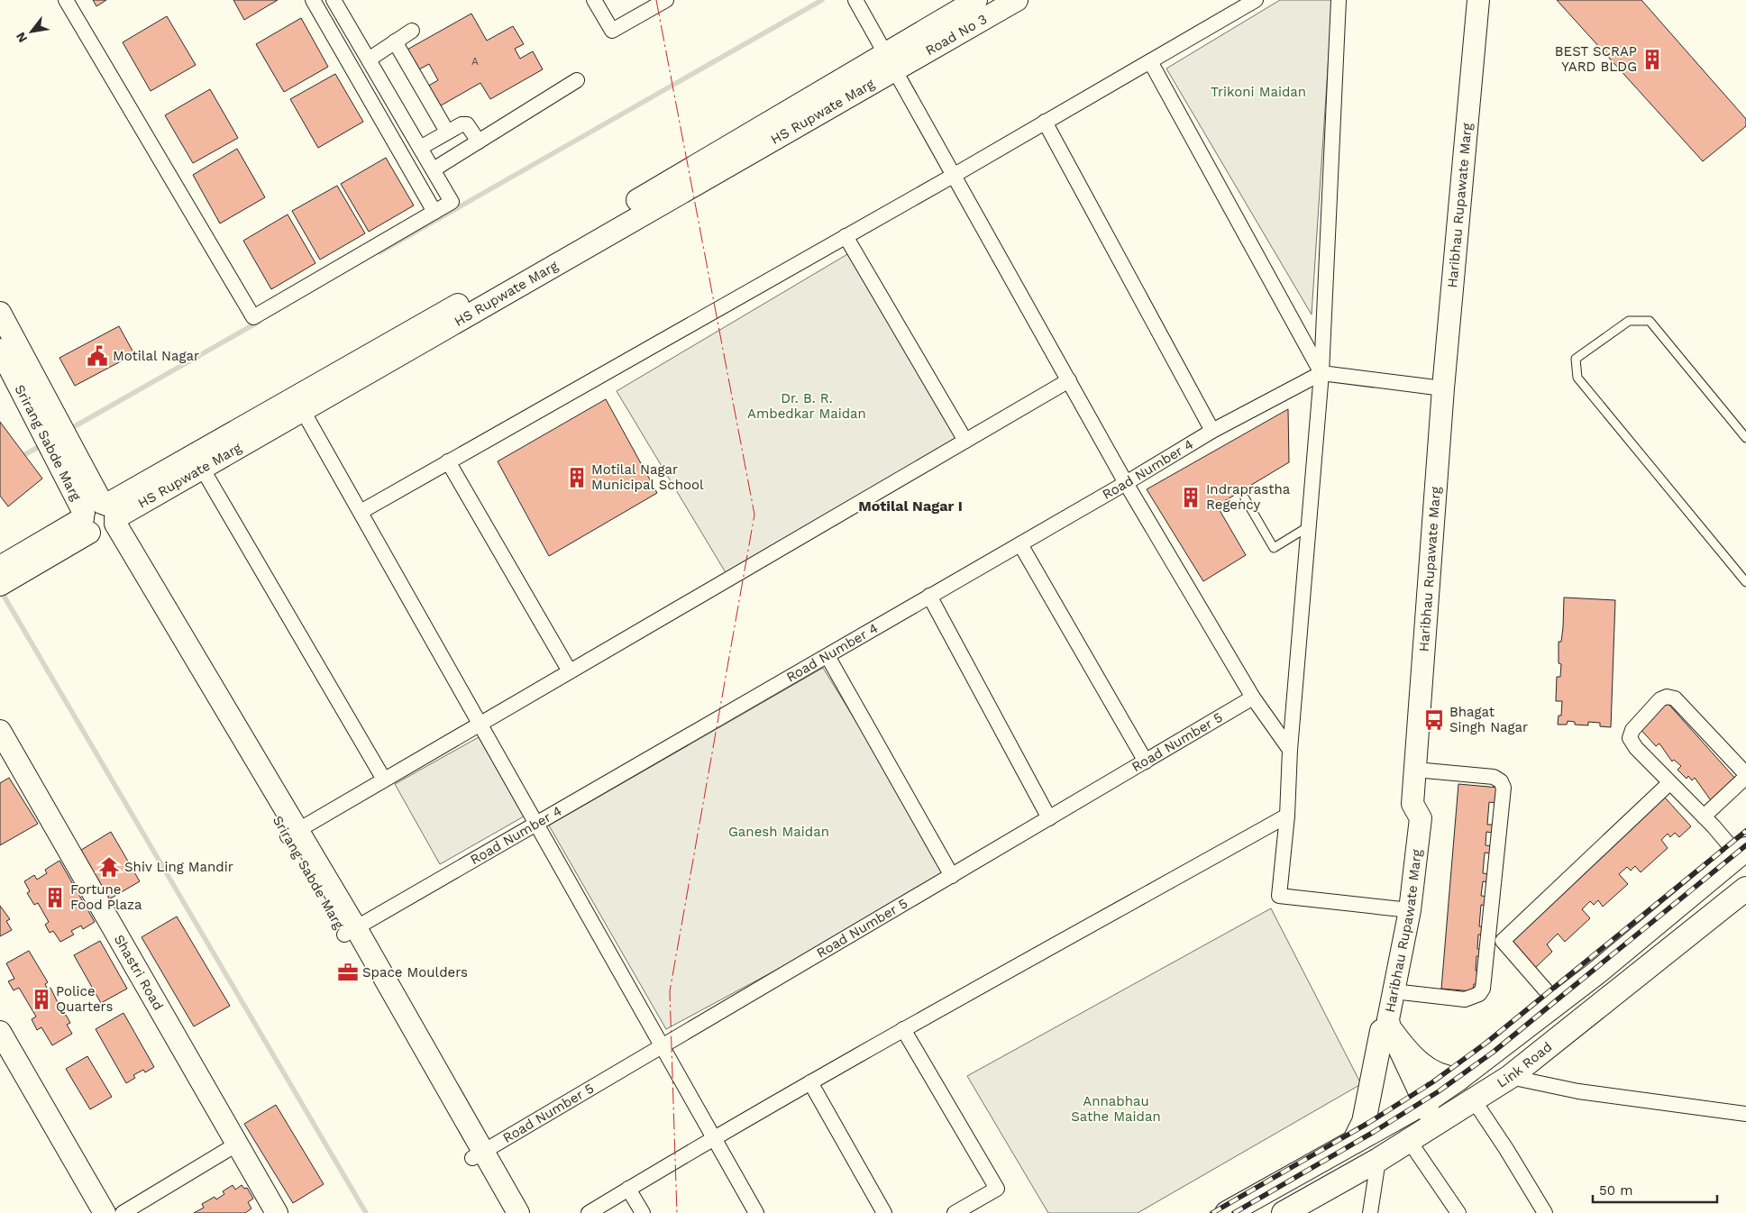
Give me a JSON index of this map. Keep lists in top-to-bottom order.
{
  "streets": {
    "main road": ["Link Road"],
    "street": [
      "Road No 3",
      "HS Rupwate Marg",
      "Haribhau Rupawate Marg",
      "Srirang Sabde Marg",
      "Road Number 4",
      "Road Number 5",
      "Shastri Road"
    ]
  },
  "crossings": [
    ["Road No 3", "HS Rupwate Marg"],
    ["HS Rupwate Marg", "Srirang Sabde Marg"],
    ["Srirang Sabde Marg", "Road Number 4"],
    ["Srirang Sabde Marg", "Road Number 5"]
  ],
  "districts": ["Motilal Nagar I"],
  "parks": [
    "Trikoni Maidan",
    "Dr. B. R. Ambedkar Maidan",
    "Ganesh Maidan",
    "Annabhau Sathe Maidan"
  ],
  "places": {
    "building": [
      "BEST SCRAP YARD BLDG",
      "Motilal Nagar Municipal School",
      "Indraprastha Regency",
      "Fortune Food Plaza",
      "Police Quarters"
    ],
    "public building": ["Motilal Nagar"],
    "bus stop": ["Bhagat Singh Nagar"],
    "temple": ["Shiv Ling Mandir"],
    "office": ["Space Moulders"]
  },
  "house_numbers": ["A"],
  "scale_bar": "50 m",
  "north": "bottom left"
}
